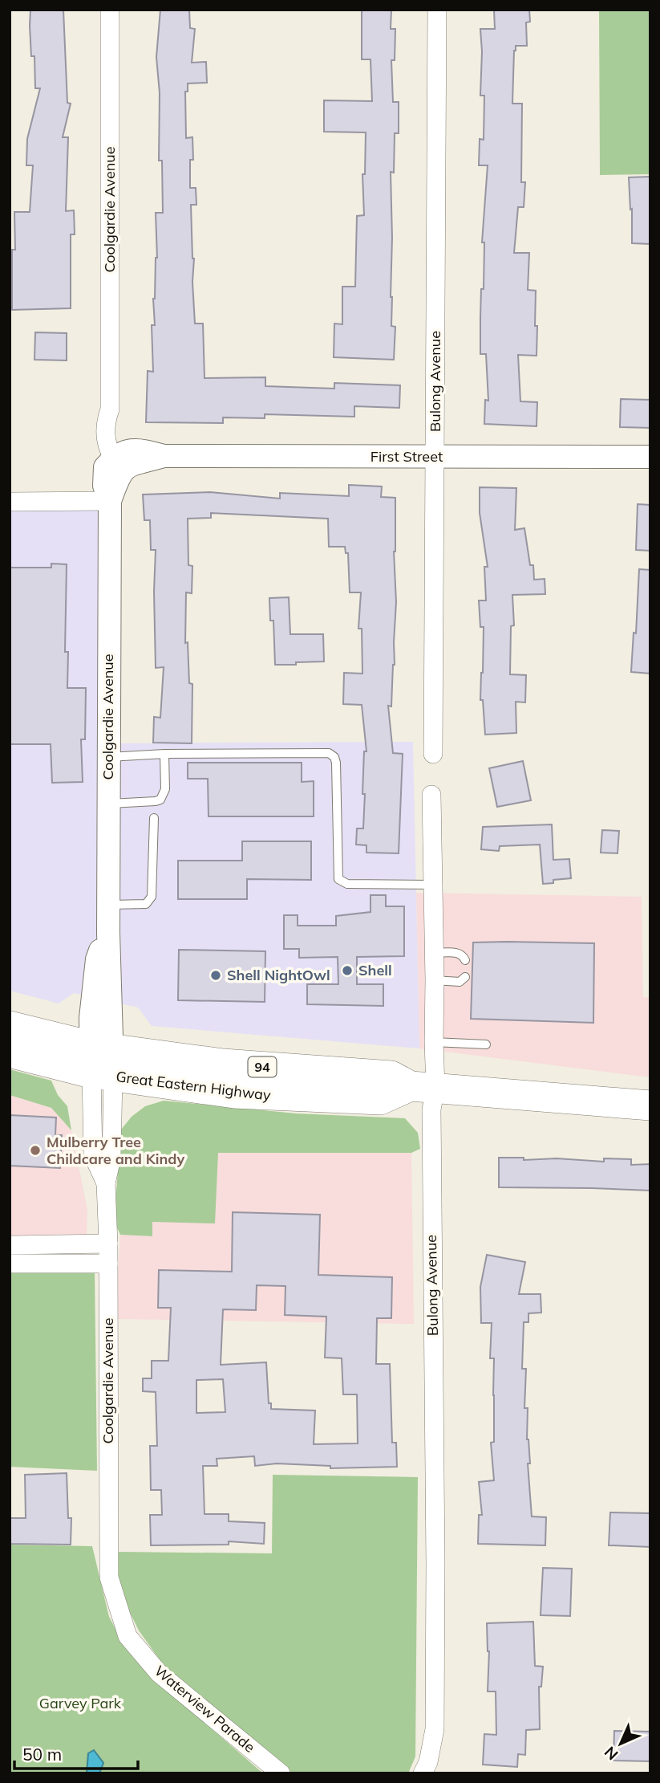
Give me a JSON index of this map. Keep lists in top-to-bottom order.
{
  "streets": {
    "highway": ["94", "Great Eastern Highway"],
    "street": [
      "Coolgardie Avenue",
      "Bulong Avenue",
      "First Street",
      "Waterview Parade"
    ]
  },
  "crossings": [
    ["Coolgardie Avenue", "First Street"],
    ["Coolgardie Avenue", "Great Eastern Highway"],
    ["Coolgardie Avenue", "Waterview Parade"],
    ["Bulong Avenue", "First Street"],
    ["Bulong Avenue", "Great Eastern Highway"]
  ],
  "parks": ["Garvey Park"],
  "places": ["Shell", "Shell NightOwl", "Mulberry Tree Childcare and Kindy"],
  "scale_bar": "50 m",
  "north": "bottom left"
}
